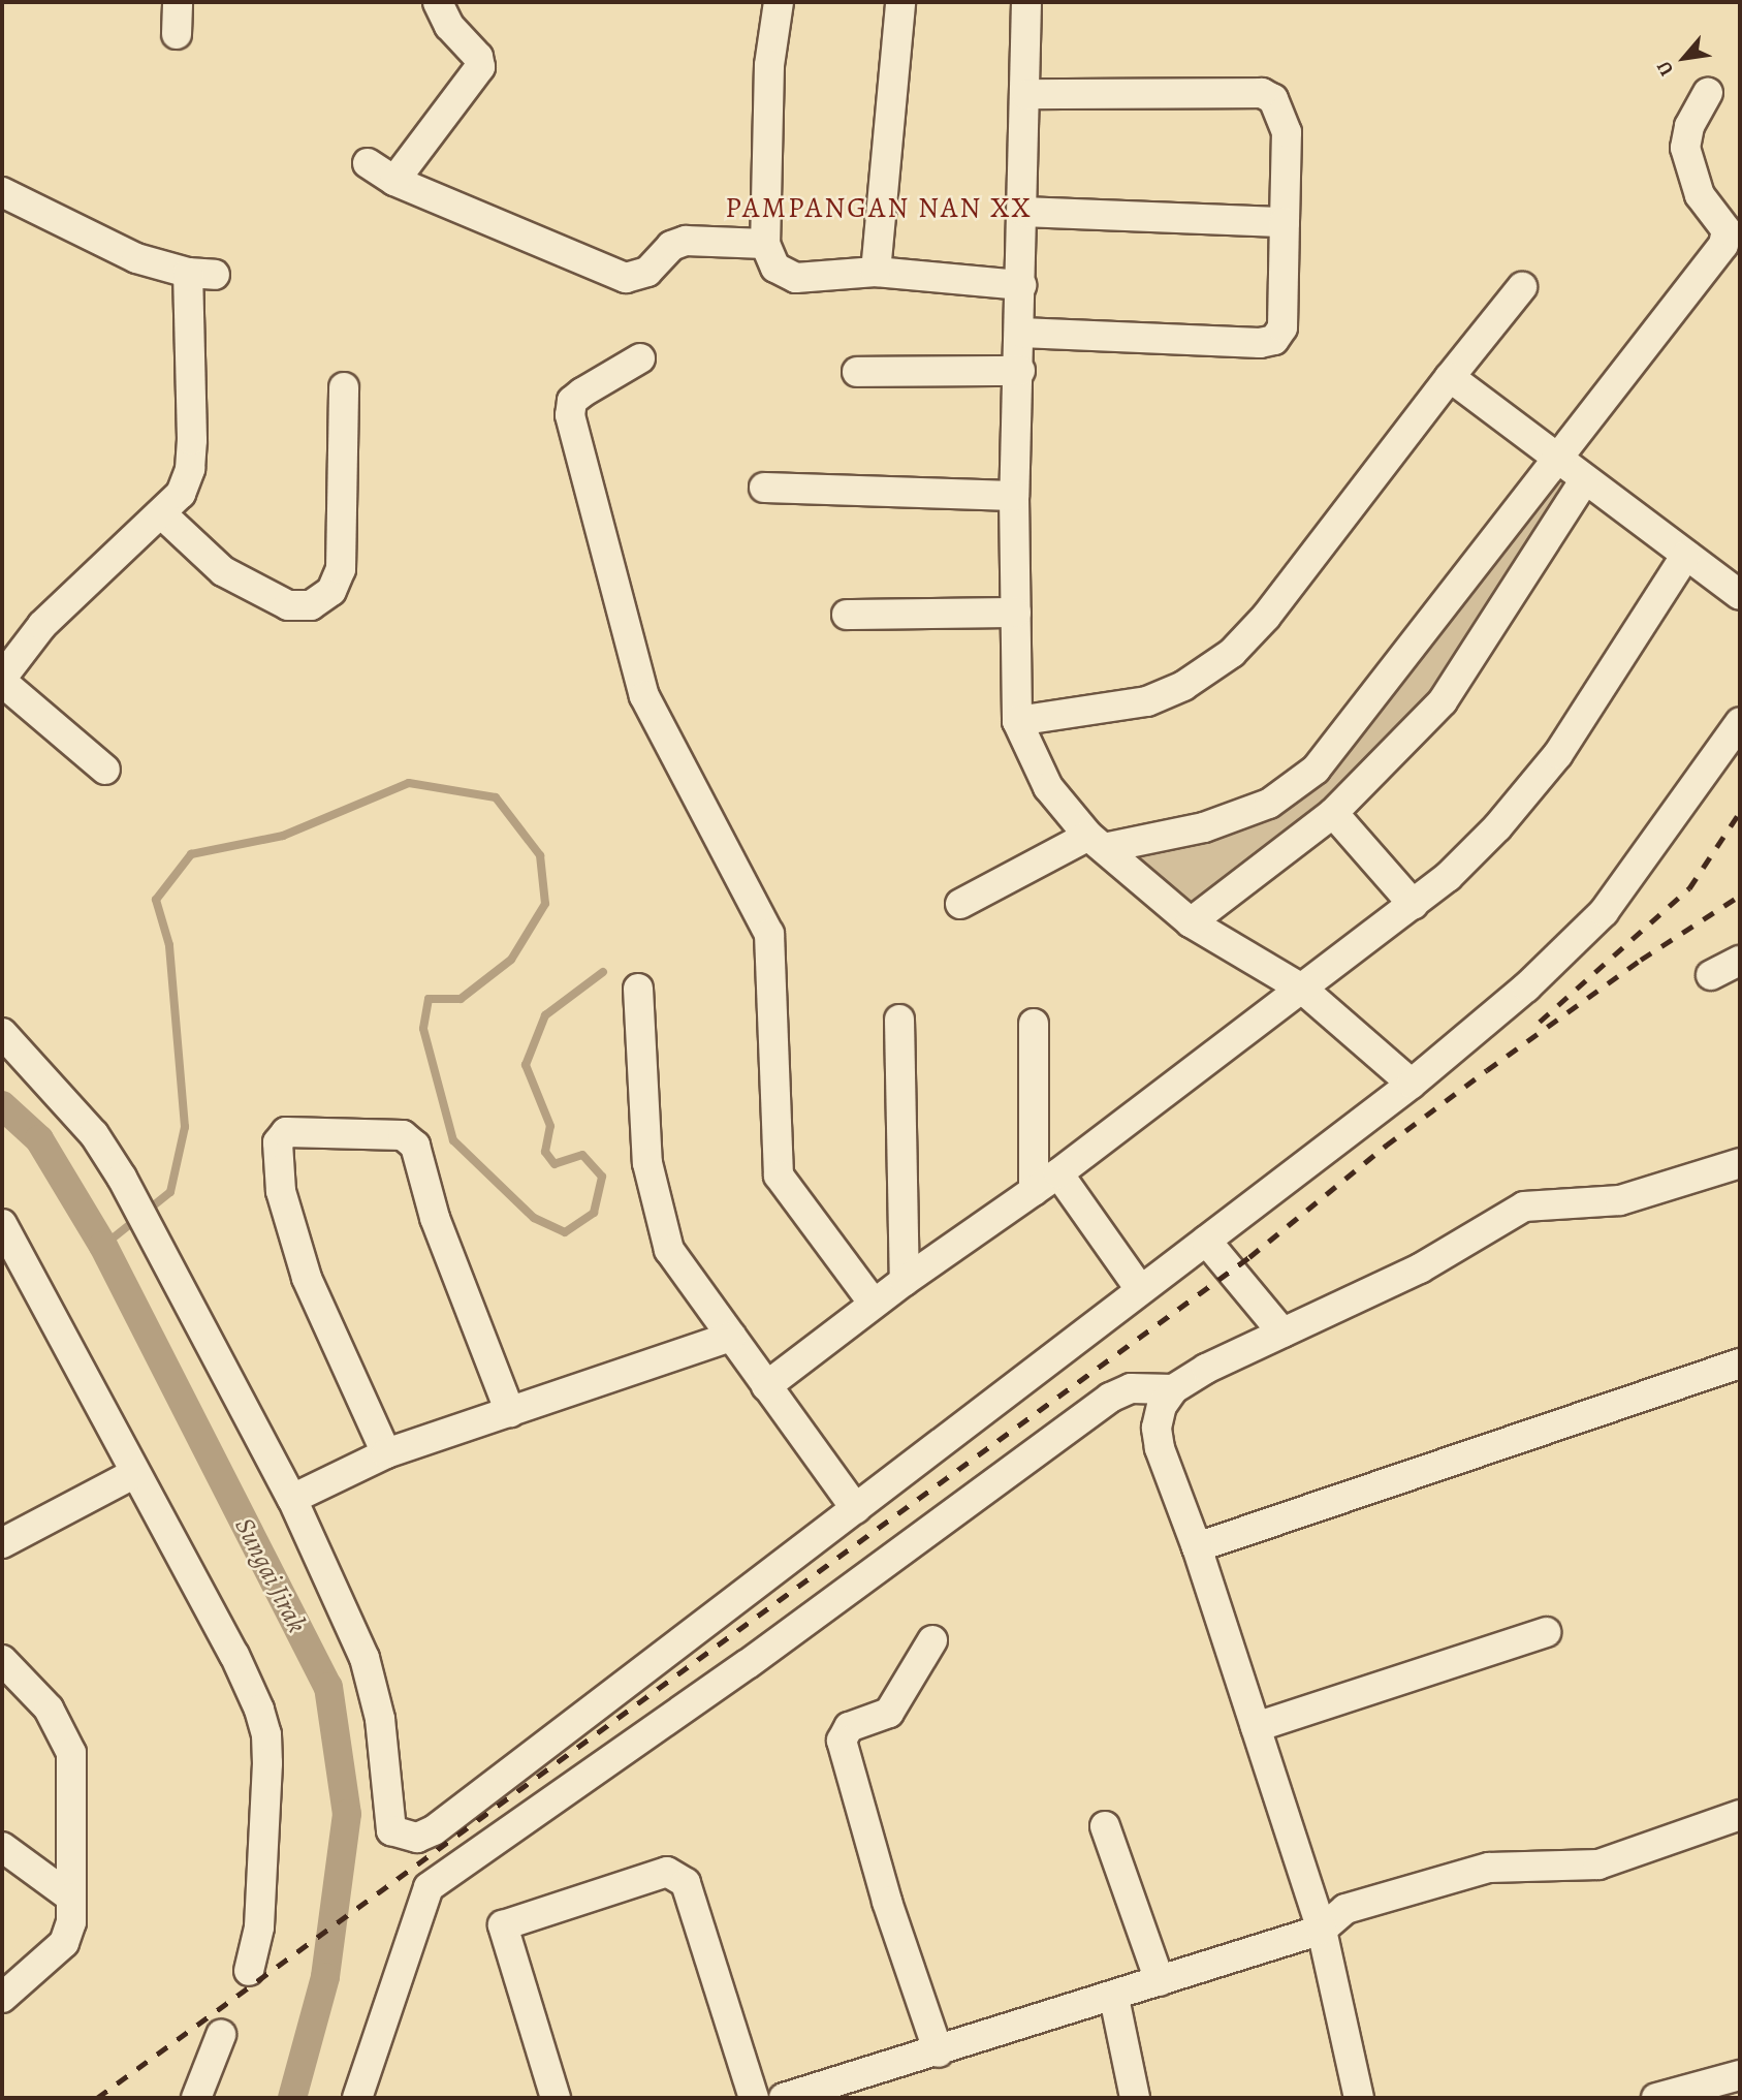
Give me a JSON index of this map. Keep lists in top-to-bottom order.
{
  "districts": ["PAMPANGAN NAN XX"],
  "water": ["Sungai Jirak"],
  "north": "bottom left"
}
